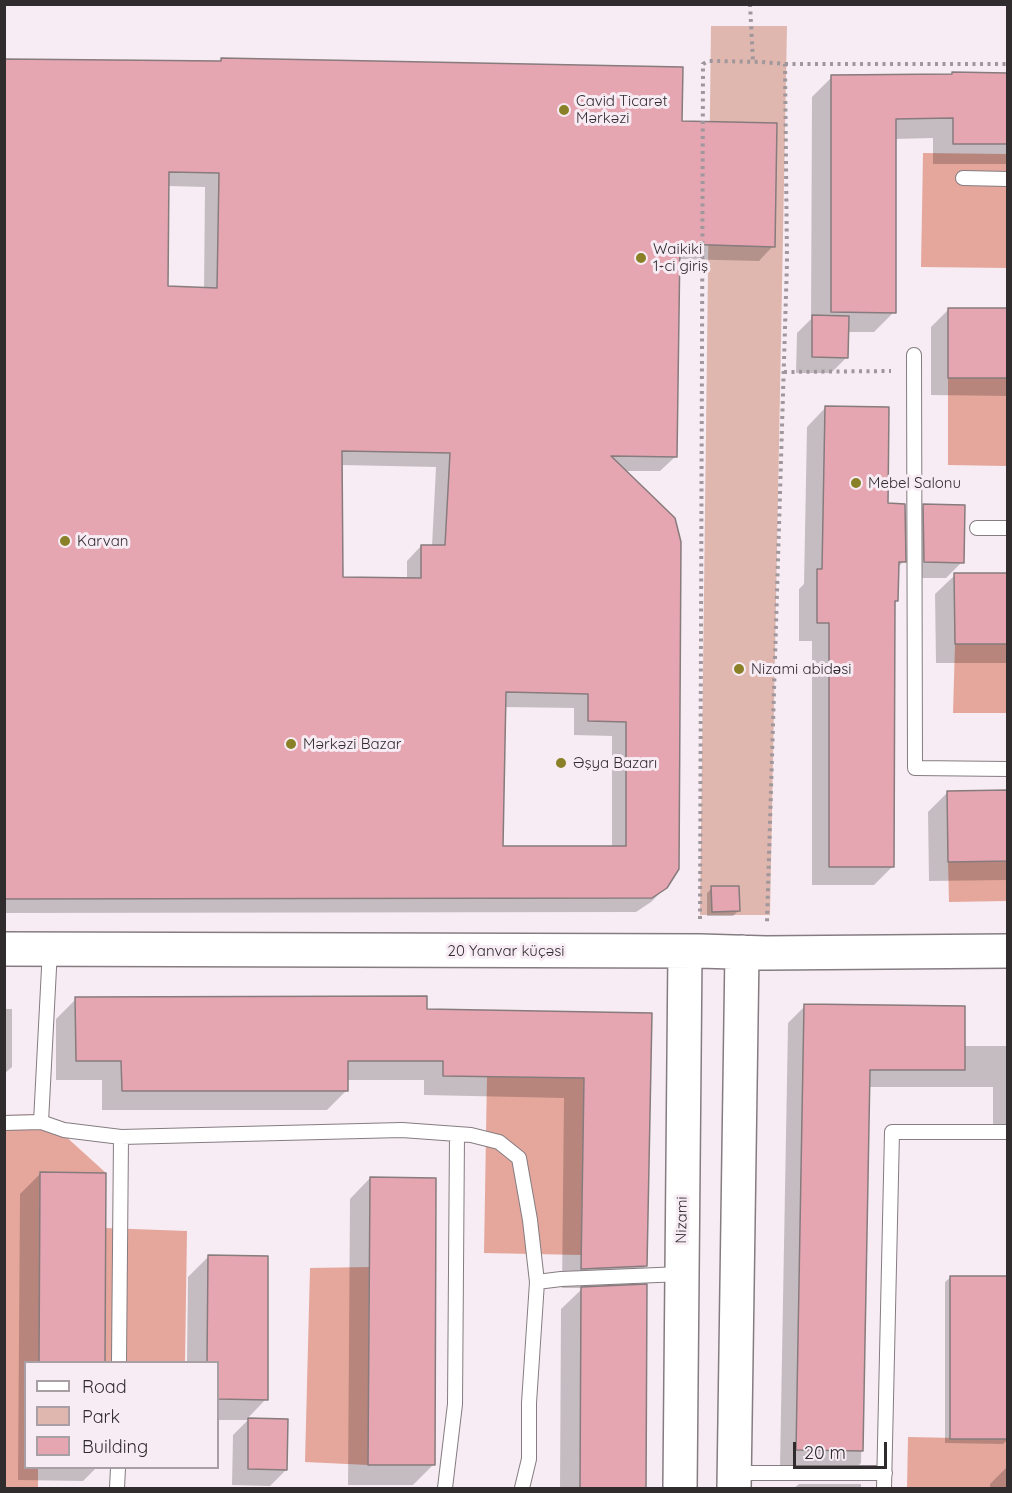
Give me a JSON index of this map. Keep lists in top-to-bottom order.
{
  "streets": {
    "street": ["20 Yanvar küçəsi", "Nizami"]
  },
  "crossings": [
    ["20 Yanvar küçəsi", "Nizami"]
  ],
  "places": [
    "Cavid Ticarət Mərkəzi",
    "Waikiki 1-ci giriş",
    "Mebel Salonu",
    "Karvan",
    "Nizami abidәsi",
    "Mərkəzi Bazar",
    "Əşya Bazarı"
  ],
  "legend": ["Road", "Park", "Building"],
  "scale_bar": "20 m"
}
